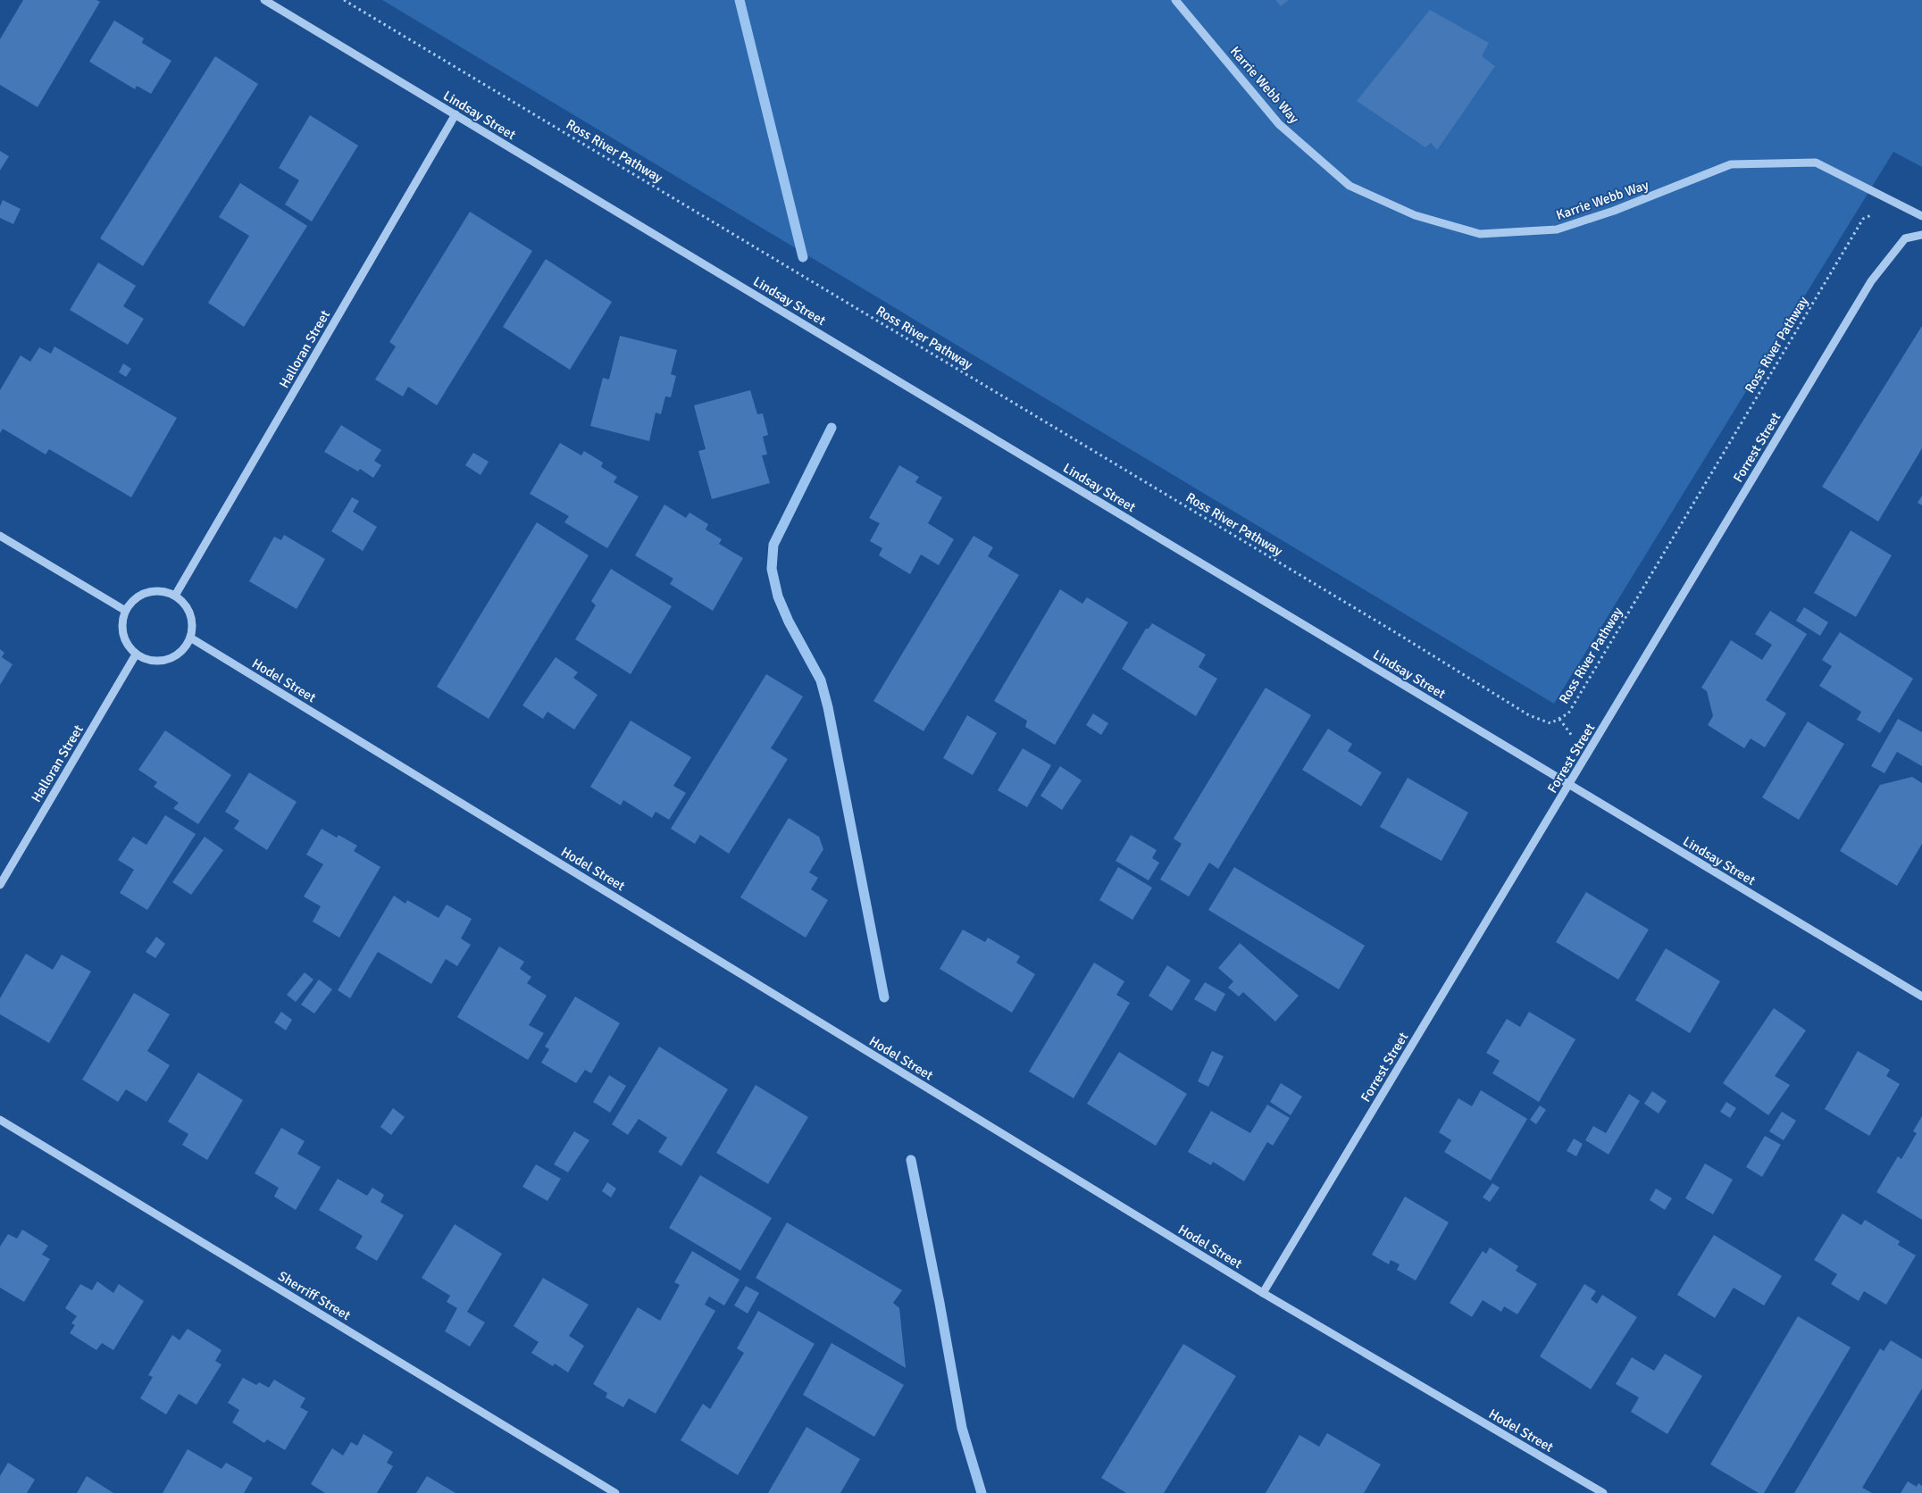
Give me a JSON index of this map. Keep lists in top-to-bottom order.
{
  "streets": {
    "street": [
      "Karrie Webb Way",
      "Lindsay Street",
      "Halloran Street",
      "Forrest Street",
      "Hodel Street",
      "Sherriff Street"
    ],
    "path": ["Ross River Pathway"]
  },
  "crossings": [
    ["Karrie Webb Way", "Ross River Pathway"],
    ["Lindsay Street", "Halloran Street"],
    ["Lindsay Street", "Forrest Street"],
    ["Halloran Street", "Hodel Street"],
    ["Forrest Street", "Hodel Street"]
  ]
}
